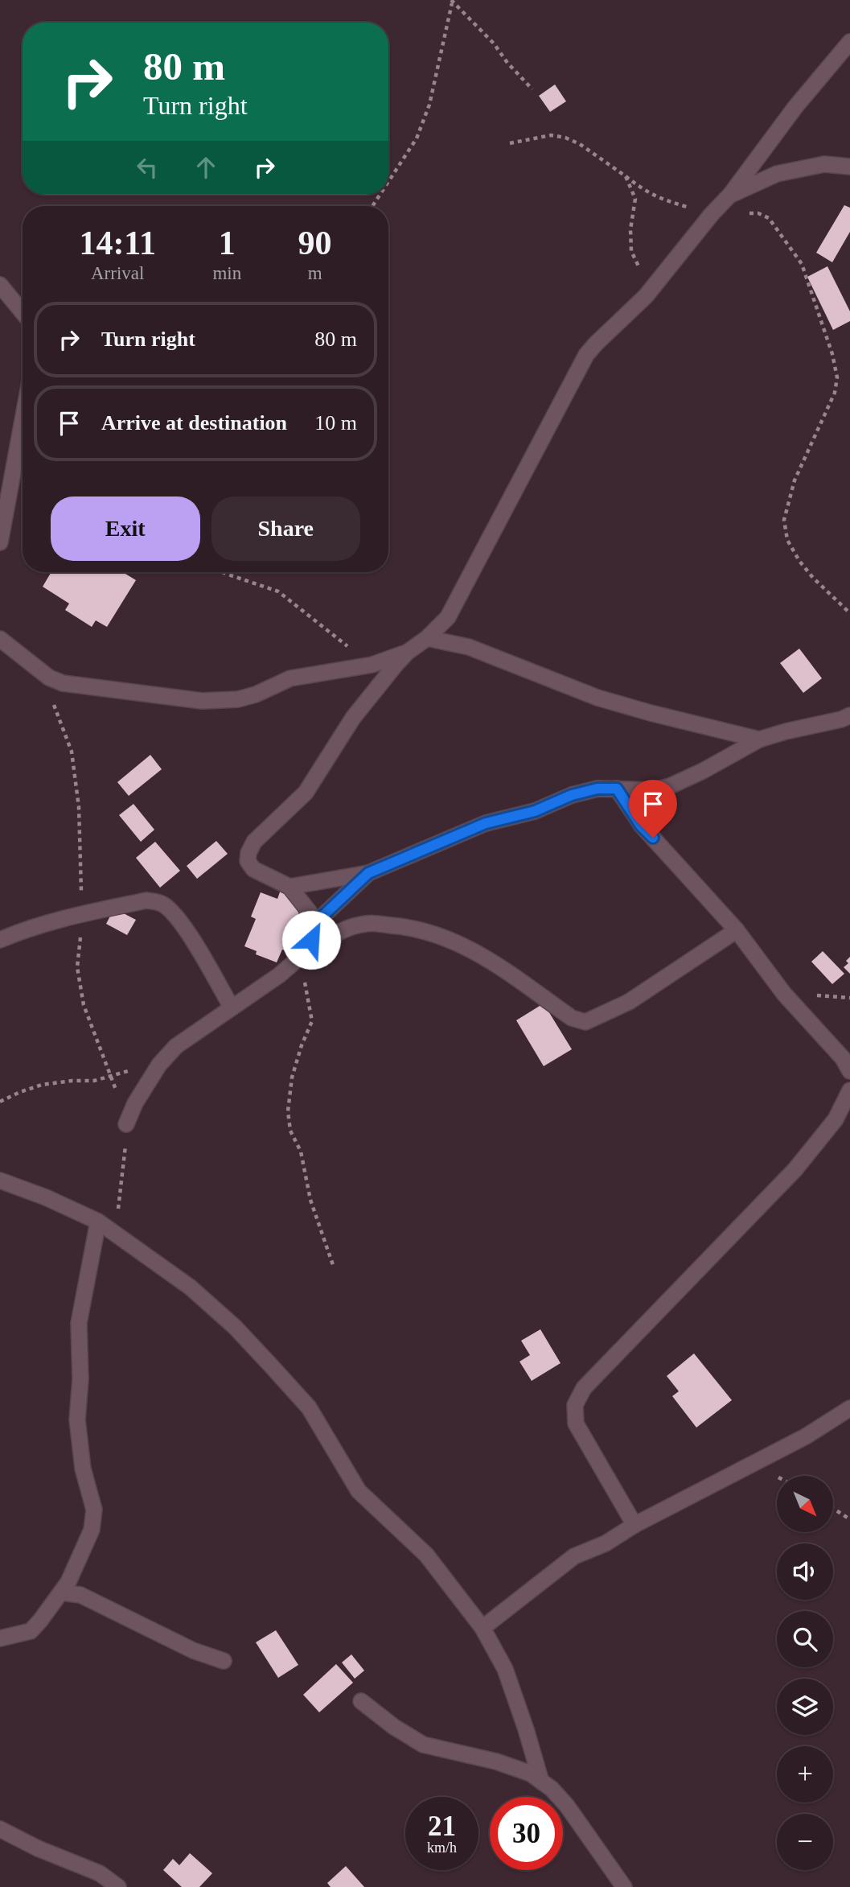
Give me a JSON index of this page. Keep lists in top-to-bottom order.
{
  "north": "bottom right",
  "page": {
    "turn": ["80 m", "Turn right"],
    "eta": [
      "14:11",
      "Arrival",
      "1",
      "min",
      "90",
      "m"
    ],
    "list": [
      {
        "name": "Turn right",
        "value": "80 m"
      },
      {
        "name": "Arrive at destination",
        "value": "10 m"
      }
    ],
    "buttons": ["Exit", "Share"],
    "map_buttons": ["+", "−"],
    "speed": "21 km/h",
    "limit": "30"
  }
}
